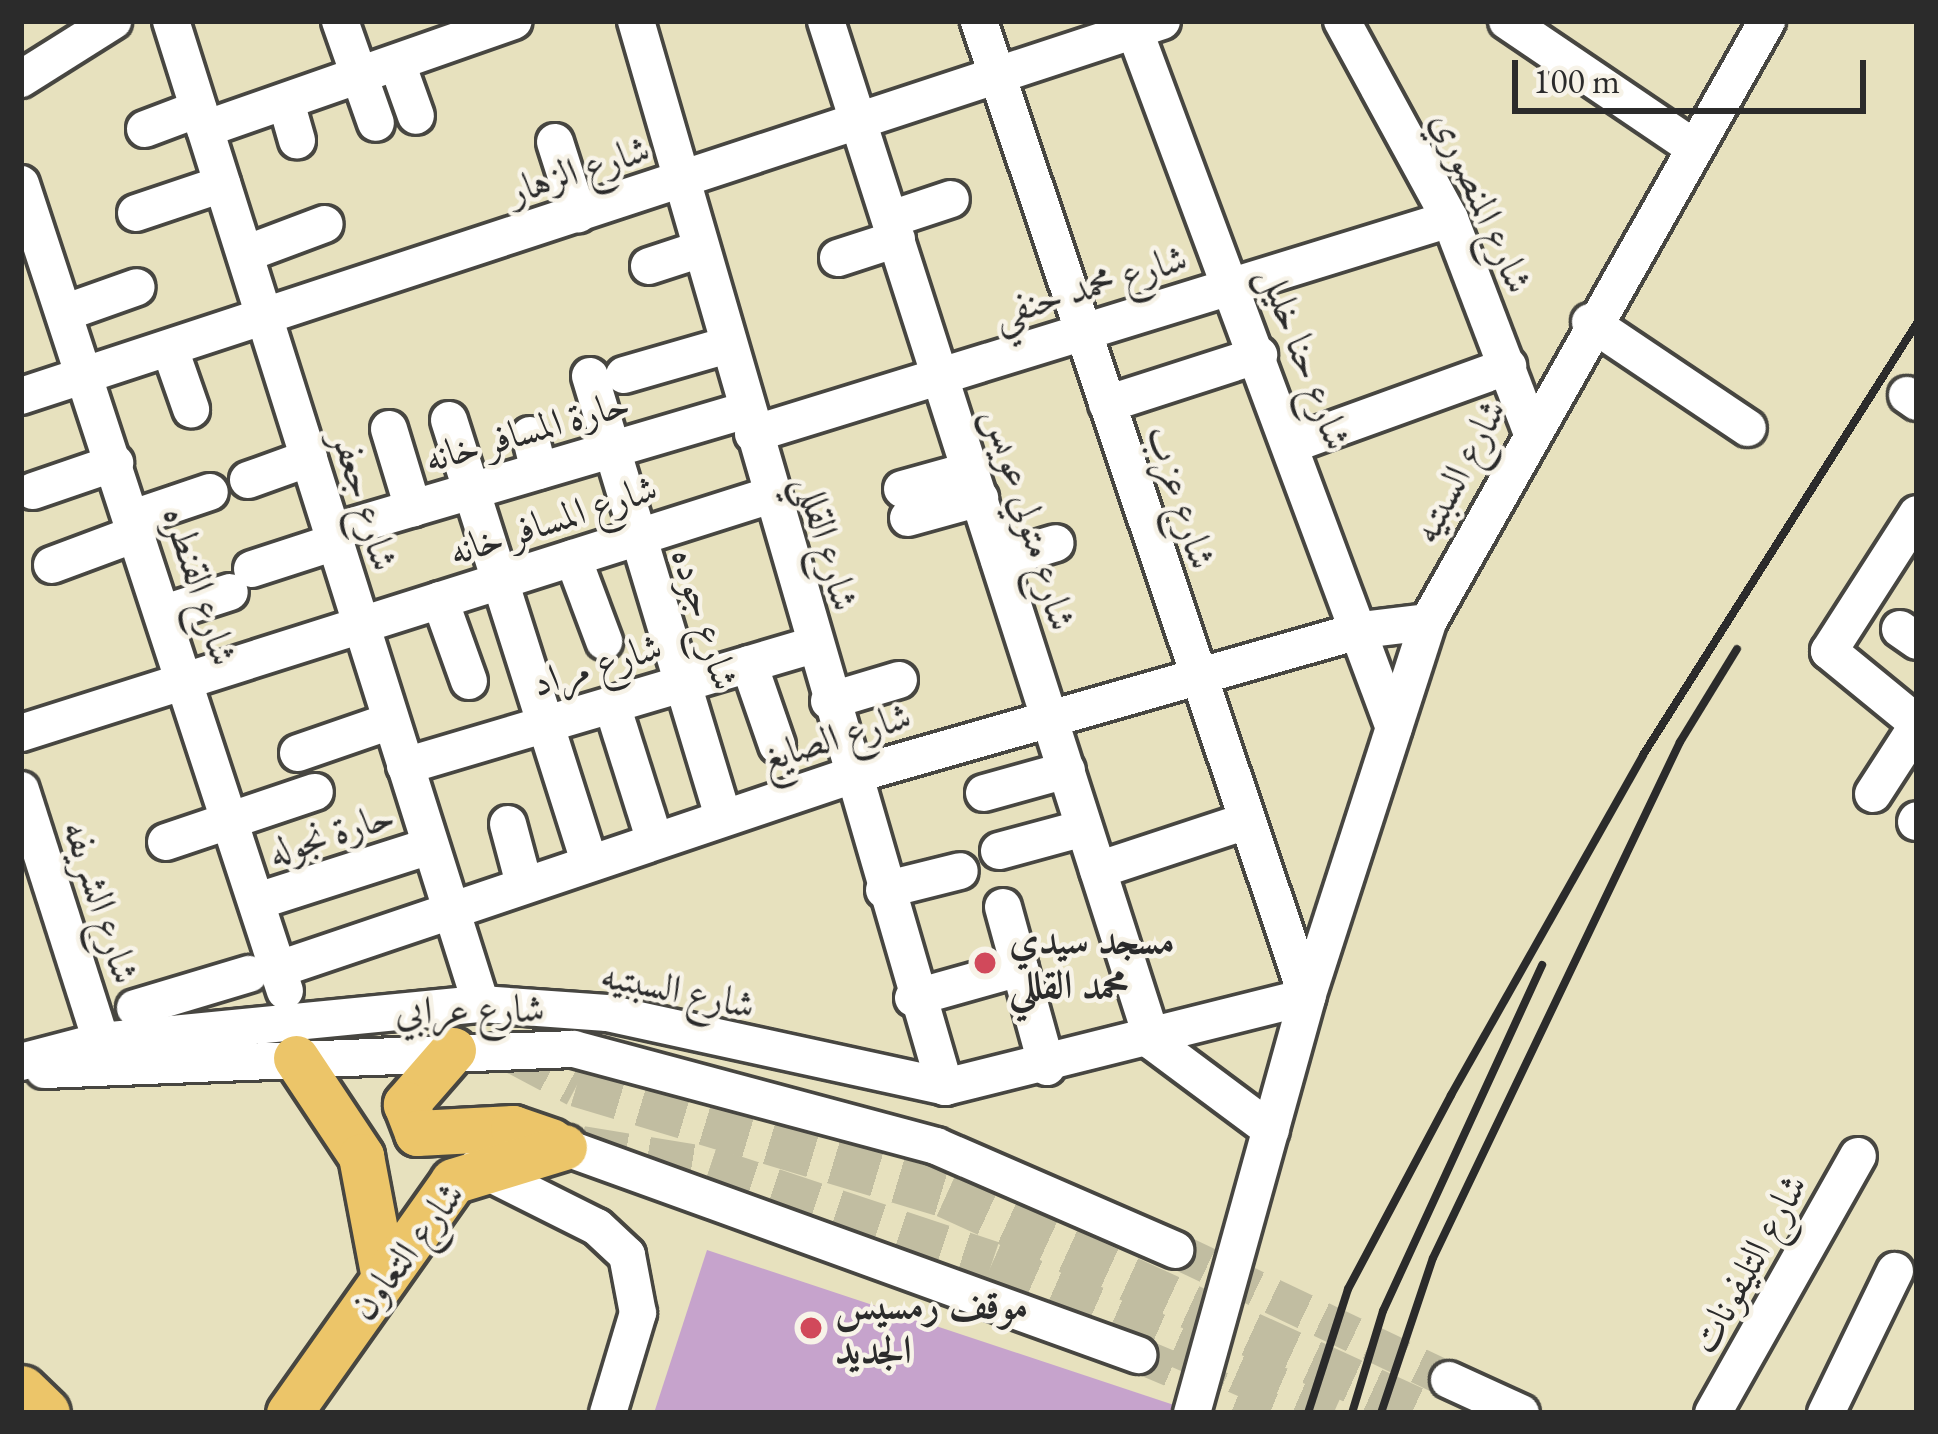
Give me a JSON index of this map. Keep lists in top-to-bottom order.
{
  "streets": {
    "main road": ["شارع التعاون"],
    "street": [
      "شارع الزهار",
      "شارع المنصوري",
      "شارع محمد حنفي",
      "شارع حنا خليل",
      "حارة المسافر خانه",
      "شارع السبتيه",
      "شارع عزب",
      "شارع جعفر",
      "شارع متولي عويس",
      "شارع المسافر خانه",
      "شارع القللي",
      "شارع القنطره",
      "شارع جوده",
      "شارع مراد",
      "شارع الصايغ",
      "حارة نجوله",
      "شارع الشريفه",
      "شارع عرابي",
      "شارع التليفونات"
    ]
  },
  "crossings": [
    ["شارع الزهار", "شارع حنا خليل"],
    ["شارع الزهار", "شارع عزب"],
    ["شارع الزهار", "شارع جعفر"],
    ["شارع الزهار", "شارع متولي عويس"],
    ["شارع الزهار", "شارع القللي"],
    ["شارع الزهار", "شارع القنطره"],
    ["شارع المنصوري", "شارع محمد حنفي"],
    ["شارع المنصوري", "شارع السبتيه"],
    ["شارع محمد حنفي", "شارع حنا خليل"],
    ["شارع محمد حنفي", "حارة المسافر خانه"],
    ["شارع محمد حنفي", "شارع عزب"],
    ["شارع محمد حنفي", "شارع متولي عويس"],
    ["شارع محمد حنفي", "شارع القللي"],
    ["شارع حنا خليل", "شارع السبتيه"],
    ["شارع حنا خليل", "شارع الصايغ"],
    ["حارة المسافر خانه", "شارع جعفر"],
    ["حارة المسافر خانه", "شارع القللي"],
    ["حارة المسافر خانه", "شارع القنطره"],
    ["حارة المسافر خانه", "شارع جوده"],
    ["شارع السبتيه", "شارع عزب"],
    ["شارع السبتيه", "شارع جعفر"],
    ["شارع السبتيه", "شارع متولي عويس"],
    ["شارع السبتيه", "شارع القللي"],
    ["شارع السبتيه", "شارع القنطره"],
    ["شارع السبتيه", "شارع الصايغ"],
    ["شارع السبتيه", "شارع الشريفه"],
    ["شارع السبتيه", "شارع عرابي"],
    ["شارع عزب", "شارع الصايغ"],
    ["شارع جعفر", "شارع المسافر خانه"],
    ["شارع جعفر", "شارع مراد"],
    ["شارع جعفر", "شارع الصايغ"],
    ["شارع جعفر", "حارة نجوله"],
    ["شارع متولي عويس", "شارع الصايغ"],
    ["شارع المسافر خانه", "شارع القللي"],
    ["شارع المسافر خانه", "شارع القنطره"],
    ["شارع المسافر خانه", "شارع جوده"],
    ["شارع القللي", "شارع جوده"],
    ["شارع القللي", "شارع مراد"],
    ["شارع القللي", "شارع الصايغ"],
    ["شارع القنطره", "شارع الصايغ"],
    ["شارع القنطره", "حارة نجوله"],
    ["شارع القنطره", "شارع عرابي"],
    ["شارع جوده", "شارع مراد"],
    ["شارع جوده", "شارع الصايغ"]
  ],
  "places": ["مسجد سيدي محمد القللي", "موقف رمسيس الجديد"],
  "scale_bar": "100 m"
}
